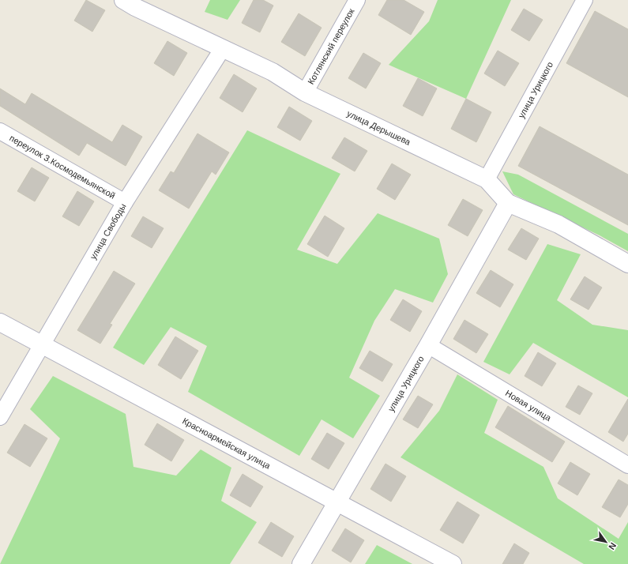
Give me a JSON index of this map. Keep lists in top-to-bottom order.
{
  "streets": {
    "street": [
      "Котлянский переулок",
      "улица Урицкого",
      "улица Дерышева",
      "переулок З.Космодемьянской",
      "улица Свободы",
      "Новая улица",
      "Красноармейская улица"
    ]
  },
  "crossings": [
    ["Котлянский переулок", "улица Дерышева"],
    ["улица Урицкого", "улица Дерышева"],
    ["улица Урицкого", "Новая улица"],
    ["улица Урицкого", "Красноармейская улица"],
    ["улица Дерышева", "улица Свободы"],
    ["переулок З.Космодемьянской", "улица Свободы"],
    ["улица Свободы", "Красноармейская улица"]
  ],
  "north": "bottom right"
}
